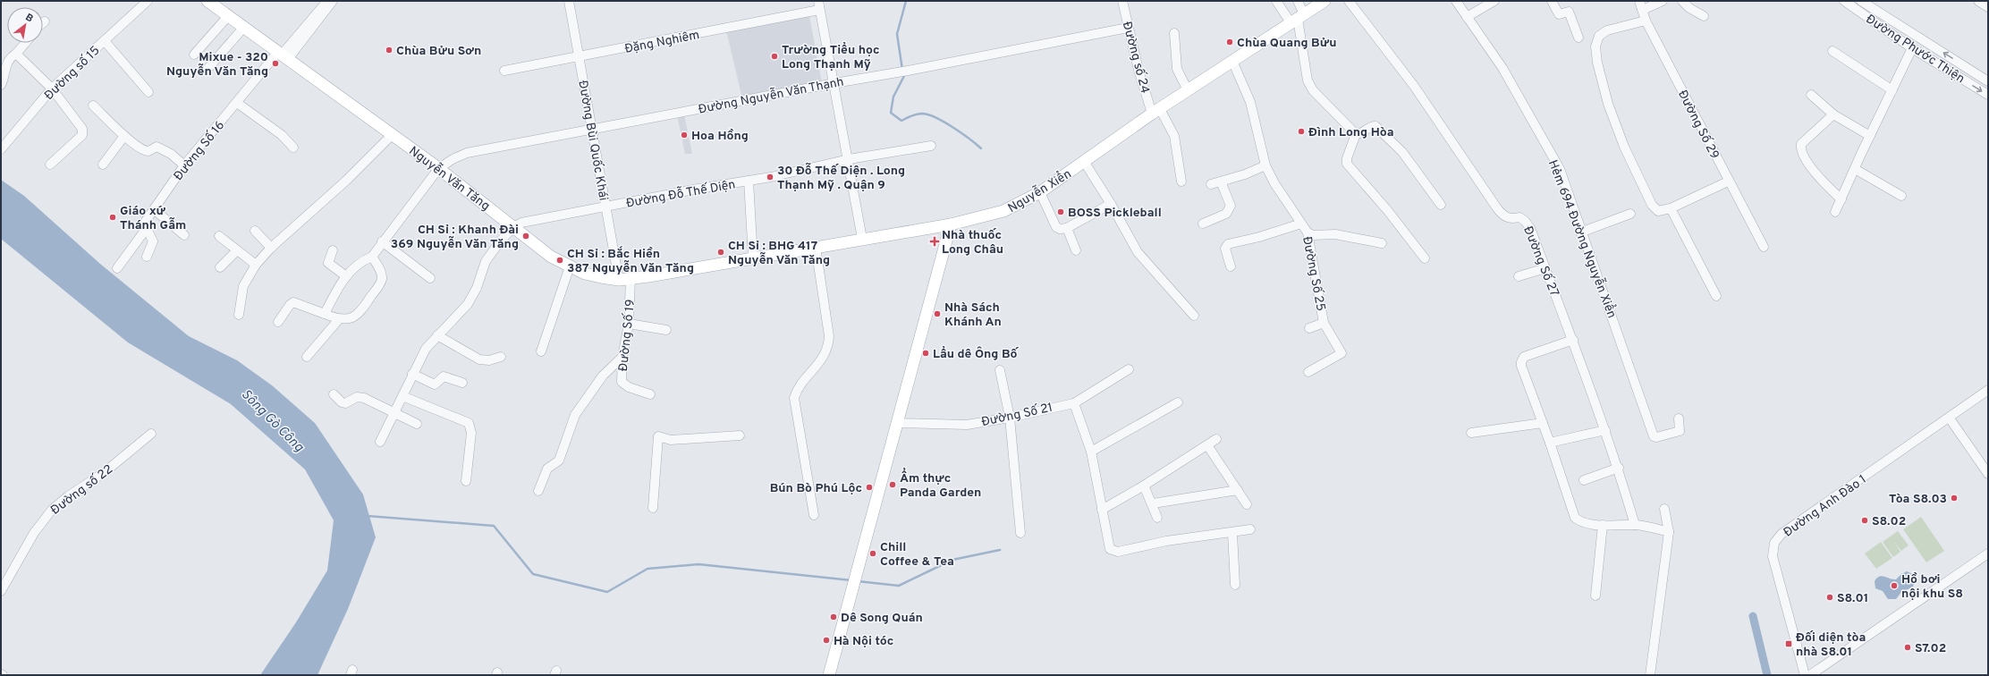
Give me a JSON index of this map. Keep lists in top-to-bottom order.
{
  "streets": {
    "main road": ["Nguyễn Văn Tăng", "Nguyễn Xiển"],
    "street": [
      "Đặng Nghiêm",
      "Đường Phước Thiện",
      "Đường số 24",
      "Đường số 15",
      "Đường Nguyễn Văn Thạnh",
      "Đường Số 29",
      "Đường Bùi Quốc Khái",
      "Đường Số 16",
      "Đường Đỗ Thế Diện",
      "Hẻm 694 Đường Nguyễn Xiển",
      "Đường Số 27",
      "Đường Số 25",
      "Đường Số 19",
      "Đường Số 21",
      "Đường số 22",
      "Đường Anh Đào 1"
    ]
  },
  "crossings": [
    ["Đặng Nghiêm", "Đường Bùi Quốc Khái"],
    ["Đường số 24", "Đường Nguyễn Văn Thạnh"],
    ["Đường số 24", "Nguyễn Xiển"],
    ["Đường Nguyễn Văn Thạnh", "Đường Bùi Quốc Khái"],
    ["Đường Nguyễn Văn Thạnh", "Nguyễn Văn Tăng"],
    ["Đường Bùi Quốc Khái", "Nguyễn Văn Tăng"],
    ["Đường Bùi Quốc Khái", "Đường Đỗ Thế Diện"],
    ["Đường Số 16", "Nguyễn Văn Tăng"],
    ["Nguyễn Văn Tăng", "Nguyễn Xiển"],
    ["Nguyễn Văn Tăng", "Đường Đỗ Thế Diện"],
    ["Nguyễn Văn Tăng", "Đường Số 19"],
    ["Nguyễn Xiển", "Đường Số 25"]
  ],
  "water": ["Sông Gò Công"],
  "places": {
    "other": [
      "Chùa Quang Bửu",
      "Chùa Bửu Sơn",
      "Trường Tiểu học Long Thạnh Mỹ",
      "Mixue - 320 Nguyễn Văn Tăng",
      "Đình Long Hòa",
      "Hoa Hồng",
      "30 Đỗ Thế Diện . Long Thạnh Mỹ . Quận 9",
      "BOSS Pickleball",
      "Giáo xứ Thánh Gẫm",
      "CH Sỉ : Khanh Đài 369 Nguyễn Văn Tăng",
      "CH Sỉ : BHG 417 Nguyễn Văn Tăng",
      "CH Sỉ : Bắc Hiền 387 Nguyễn Văn Tăng",
      "Nhà Sách Khánh An",
      "Lẩu dê Ông Bố",
      "Ẩm thực Panda Garden",
      "Bún Bò Phú Lộc",
      "Tòa S8.03",
      "S8.02",
      "Chill Coffee & Tea",
      "Hồ bơi nội khu S8",
      "S8.01",
      "Dê Song Quán",
      "Hà Nội tóc",
      "S7.02"
    ],
    "health": ["Nhà thuốc Long Châu"],
    "transit": ["Đối diện tòa nhà S8.01"]
  },
  "north": "top right"
}
